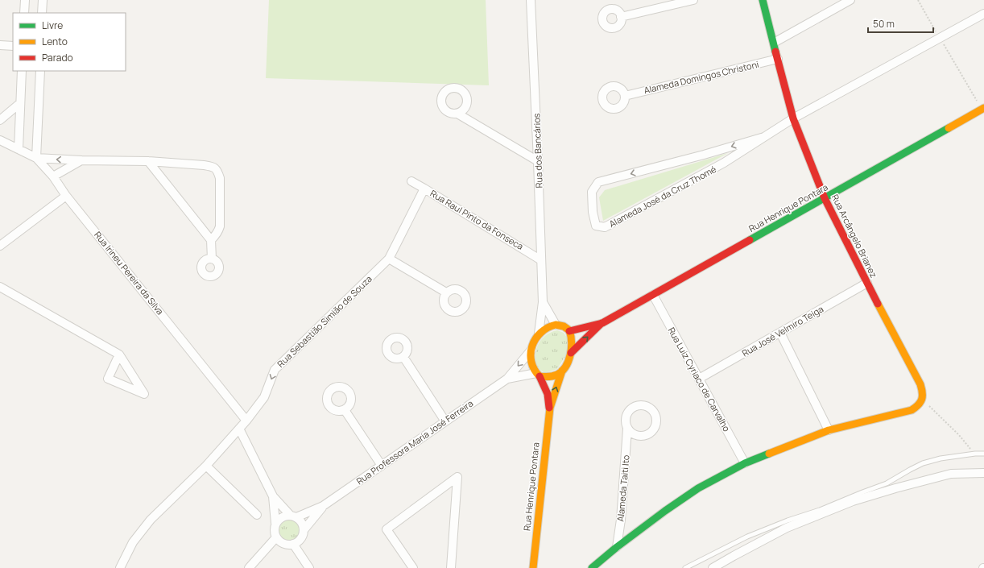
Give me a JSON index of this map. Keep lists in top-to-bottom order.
{
  "streets": {
    "street": [
      "Alameda Domingos Christoni",
      "Rua dos Bancários",
      "Alameda José da Cruz Thomé",
      "Rua Henrique Pontara",
      "Rua Raul Pinto da Fonseca",
      "Rua Arcângelo Brianez",
      "Rua Irineu Pereira da Silva",
      "Rua Sebastião Simião de Souza",
      "Rua José Velmiro Teiga",
      "Rua Luiz Cyriaco de Carvalho",
      "Rua Professora Maria José Ferreira",
      "Alameda Taiti Ito"
    ]
  },
  "crossings": [
    ["Alameda Domingos Christoni", "Rua Arcângelo Brianez"],
    ["Rua dos Bancários", "Rua Henrique Pontara"],
    ["Rua dos Bancários", "Rua Raul Pinto da Fonseca"],
    ["Rua dos Bancários", "Rua Professora Maria José Ferreira"],
    ["Alameda José da Cruz Thomé", "Rua Arcângelo Brianez"],
    ["Rua Henrique Pontara", "Rua Arcângelo Brianez"],
    ["Rua Henrique Pontara", "Rua Luiz Cyriaco de Carvalho"],
    ["Rua Henrique Pontara", "Rua Professora Maria José Ferreira"],
    ["Rua Raul Pinto da Fonseca", "Rua Sebastião Simião de Souza"],
    ["Rua Arcângelo Brianez", "Rua José Velmiro Teiga"],
    ["Rua Irineu Pereira da Silva", "Rua Sebastião Simião de Souza"],
    ["Rua José Velmiro Teiga", "Rua Luiz Cyriaco de Carvalho"]
  ],
  "one_way": ["Rua Sebastião Simião de Souza"],
  "legend": ["Livre", "Lento", "Parado"],
  "scale_bar": "50 m"
}
